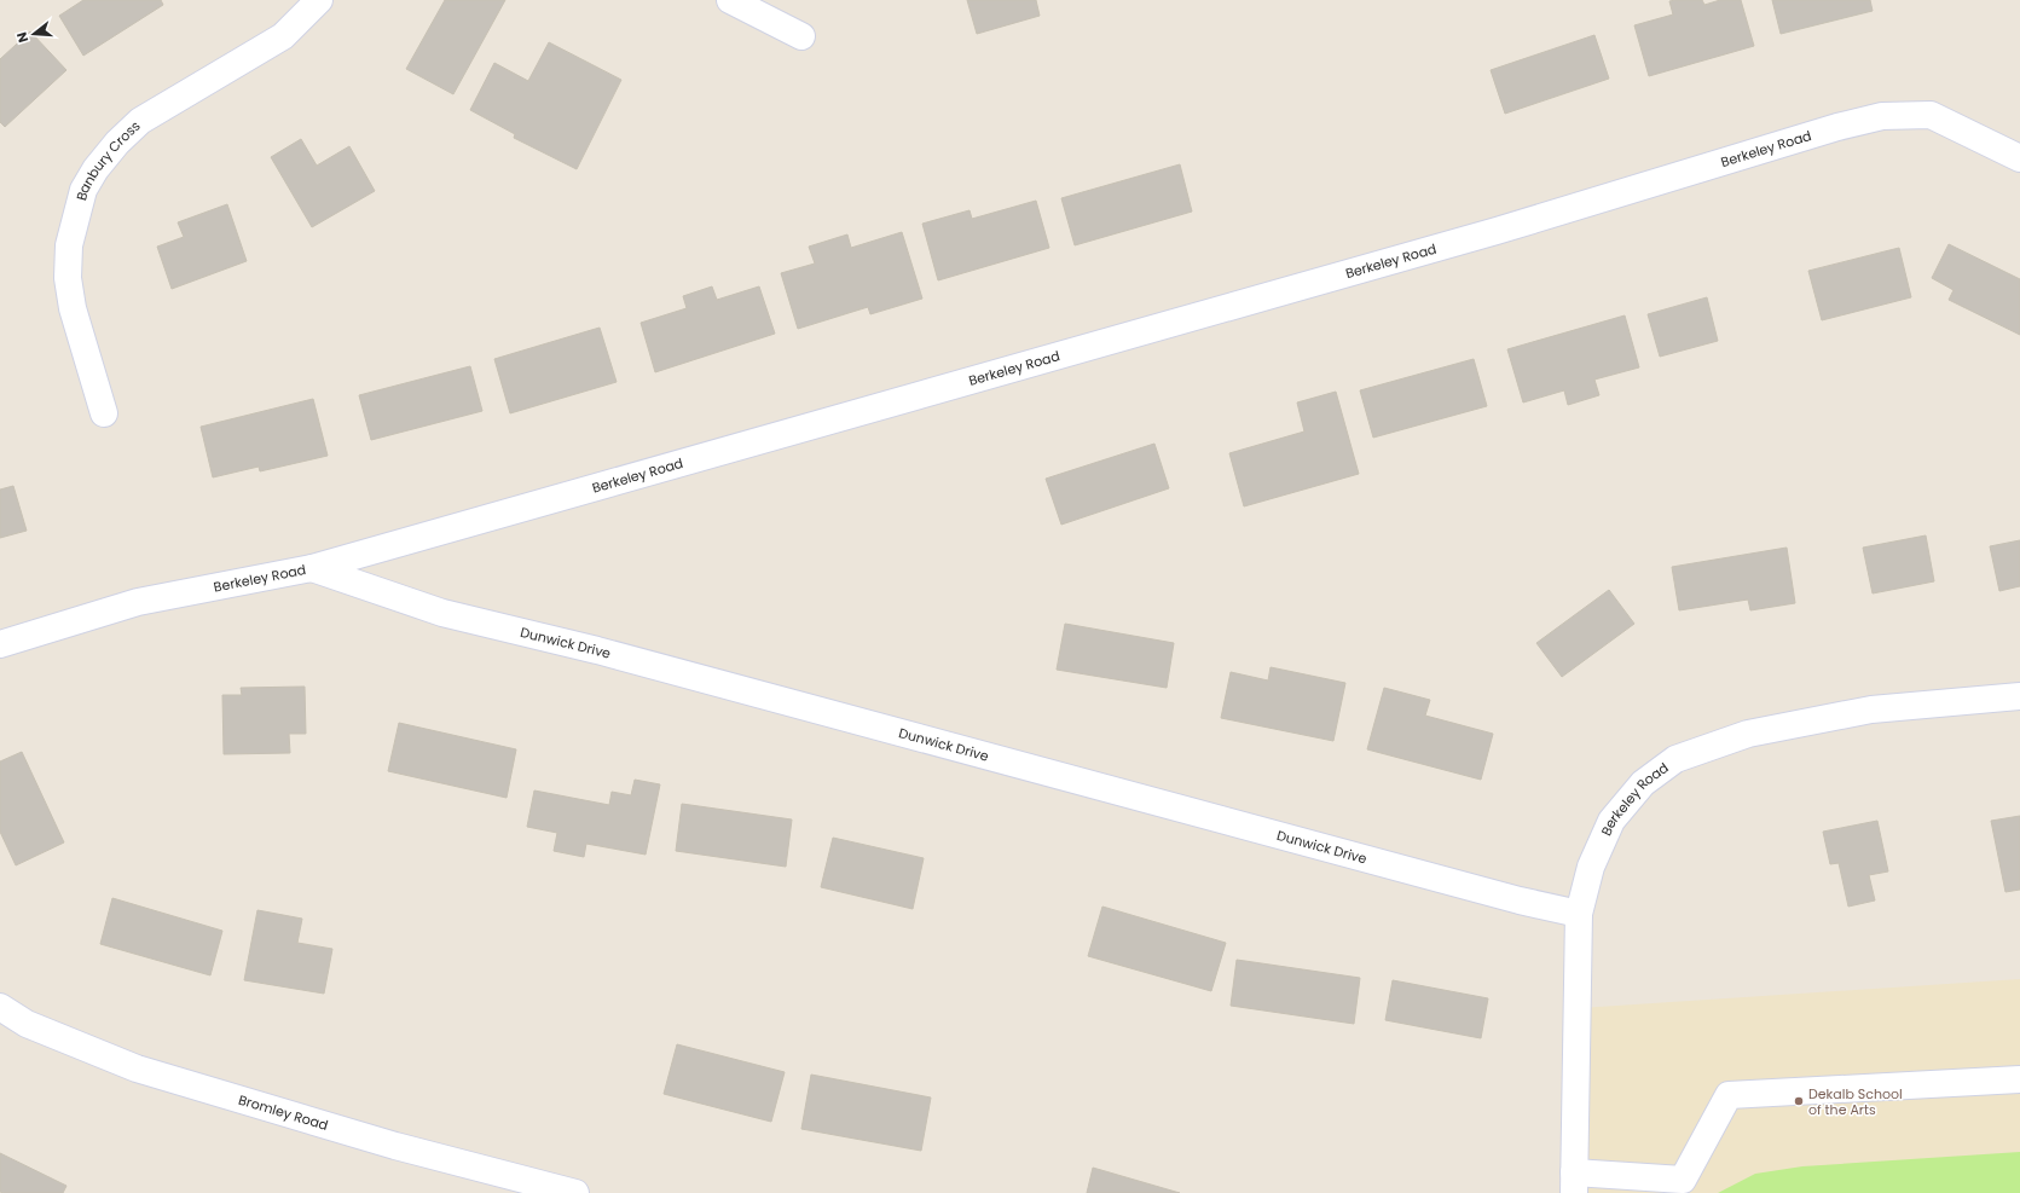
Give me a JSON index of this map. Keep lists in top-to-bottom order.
{
  "streets": {
    "street": [
      "Berkeley Road",
      "Banbury Cross",
      "Dunwick Drive",
      "Bromley Road"
    ]
  },
  "crossings": [
    ["Berkeley Road", "Dunwick Drive"]
  ],
  "places": ["Dekalb School of the Arts"],
  "north": "left"
}
